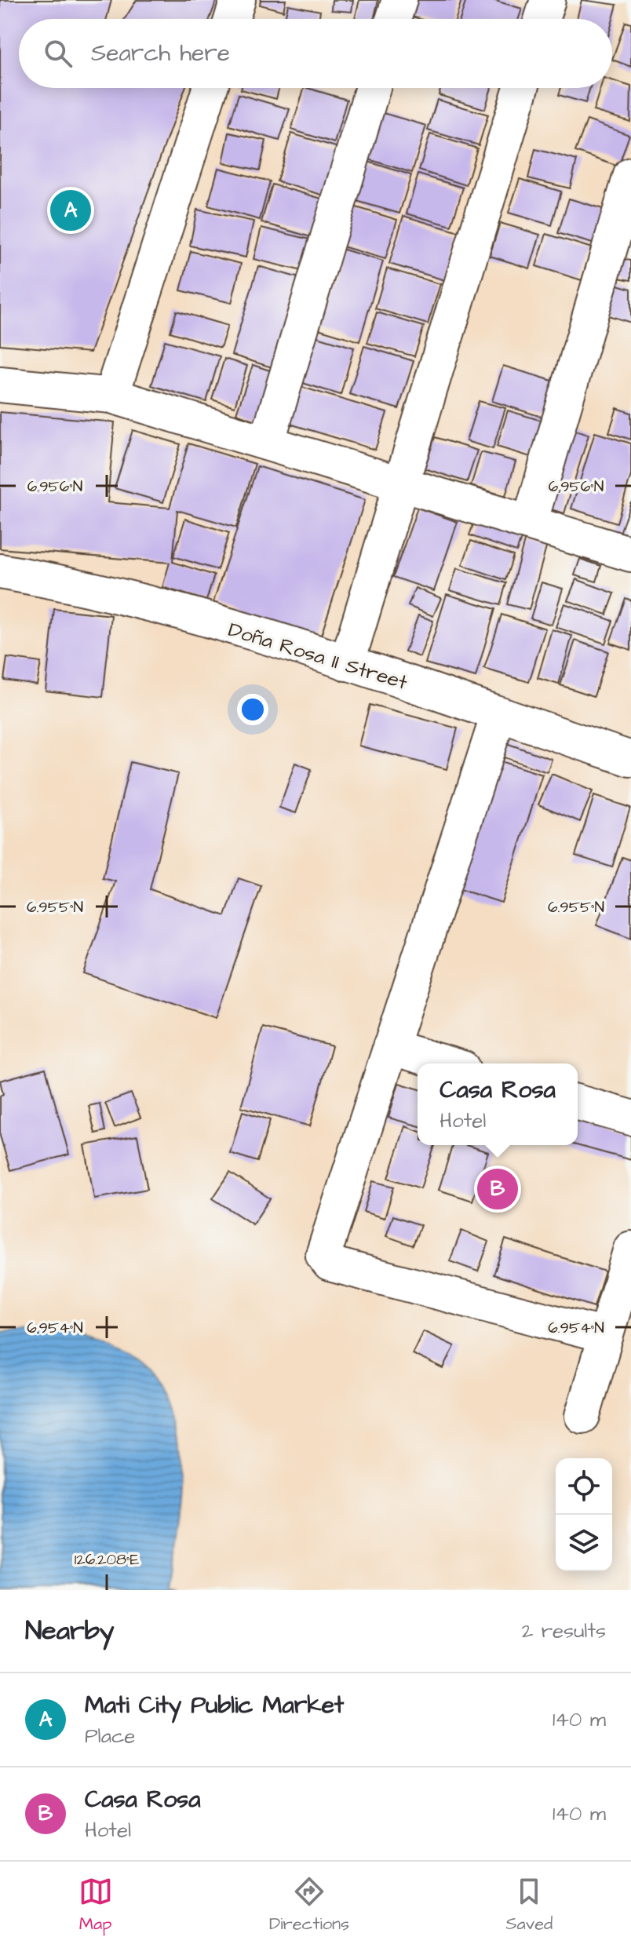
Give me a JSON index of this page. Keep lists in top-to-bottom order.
{
  "streets": {
    "street": ["Doña Rosa II Street"]
  },
  "page": {
    "search": "Search here",
    "pins": ["A", "B"],
    "popup": ["Casa Rosa", "Hotel"],
    "heading": ["Nearby", "2 results"],
    "list": [
      {
        "mark": "A",
        "name": "Mati City Public Market",
        "note": "Place",
        "value": "140 m"
      },
      {
        "mark": "B",
        "name": "Casa Rosa",
        "note": "Hotel",
        "value": "140 m"
      }
    ],
    "nav": ["Map", "Directions", "Saved"]
  },
  "coordinates": [
    "6.956°N",
    "6.955°N",
    "6.954°N",
    "126.208°E"
  ]
}
